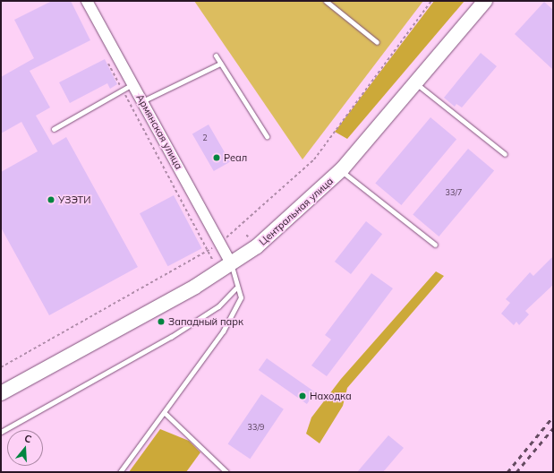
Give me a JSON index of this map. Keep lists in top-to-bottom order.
{
  "streets": {
    "main road": ["Центральная улица"],
    "street": ["Армянская улица"]
  },
  "crossings": [
    ["Армянская улица", "Центральная улица"]
  ],
  "places": [
    "Реал",
    "УЗЭТИ",
    "Западный парк",
    "Находка"
  ],
  "house_numbers": ["2", "33/7", "33/9"],
  "north": "top"
}
